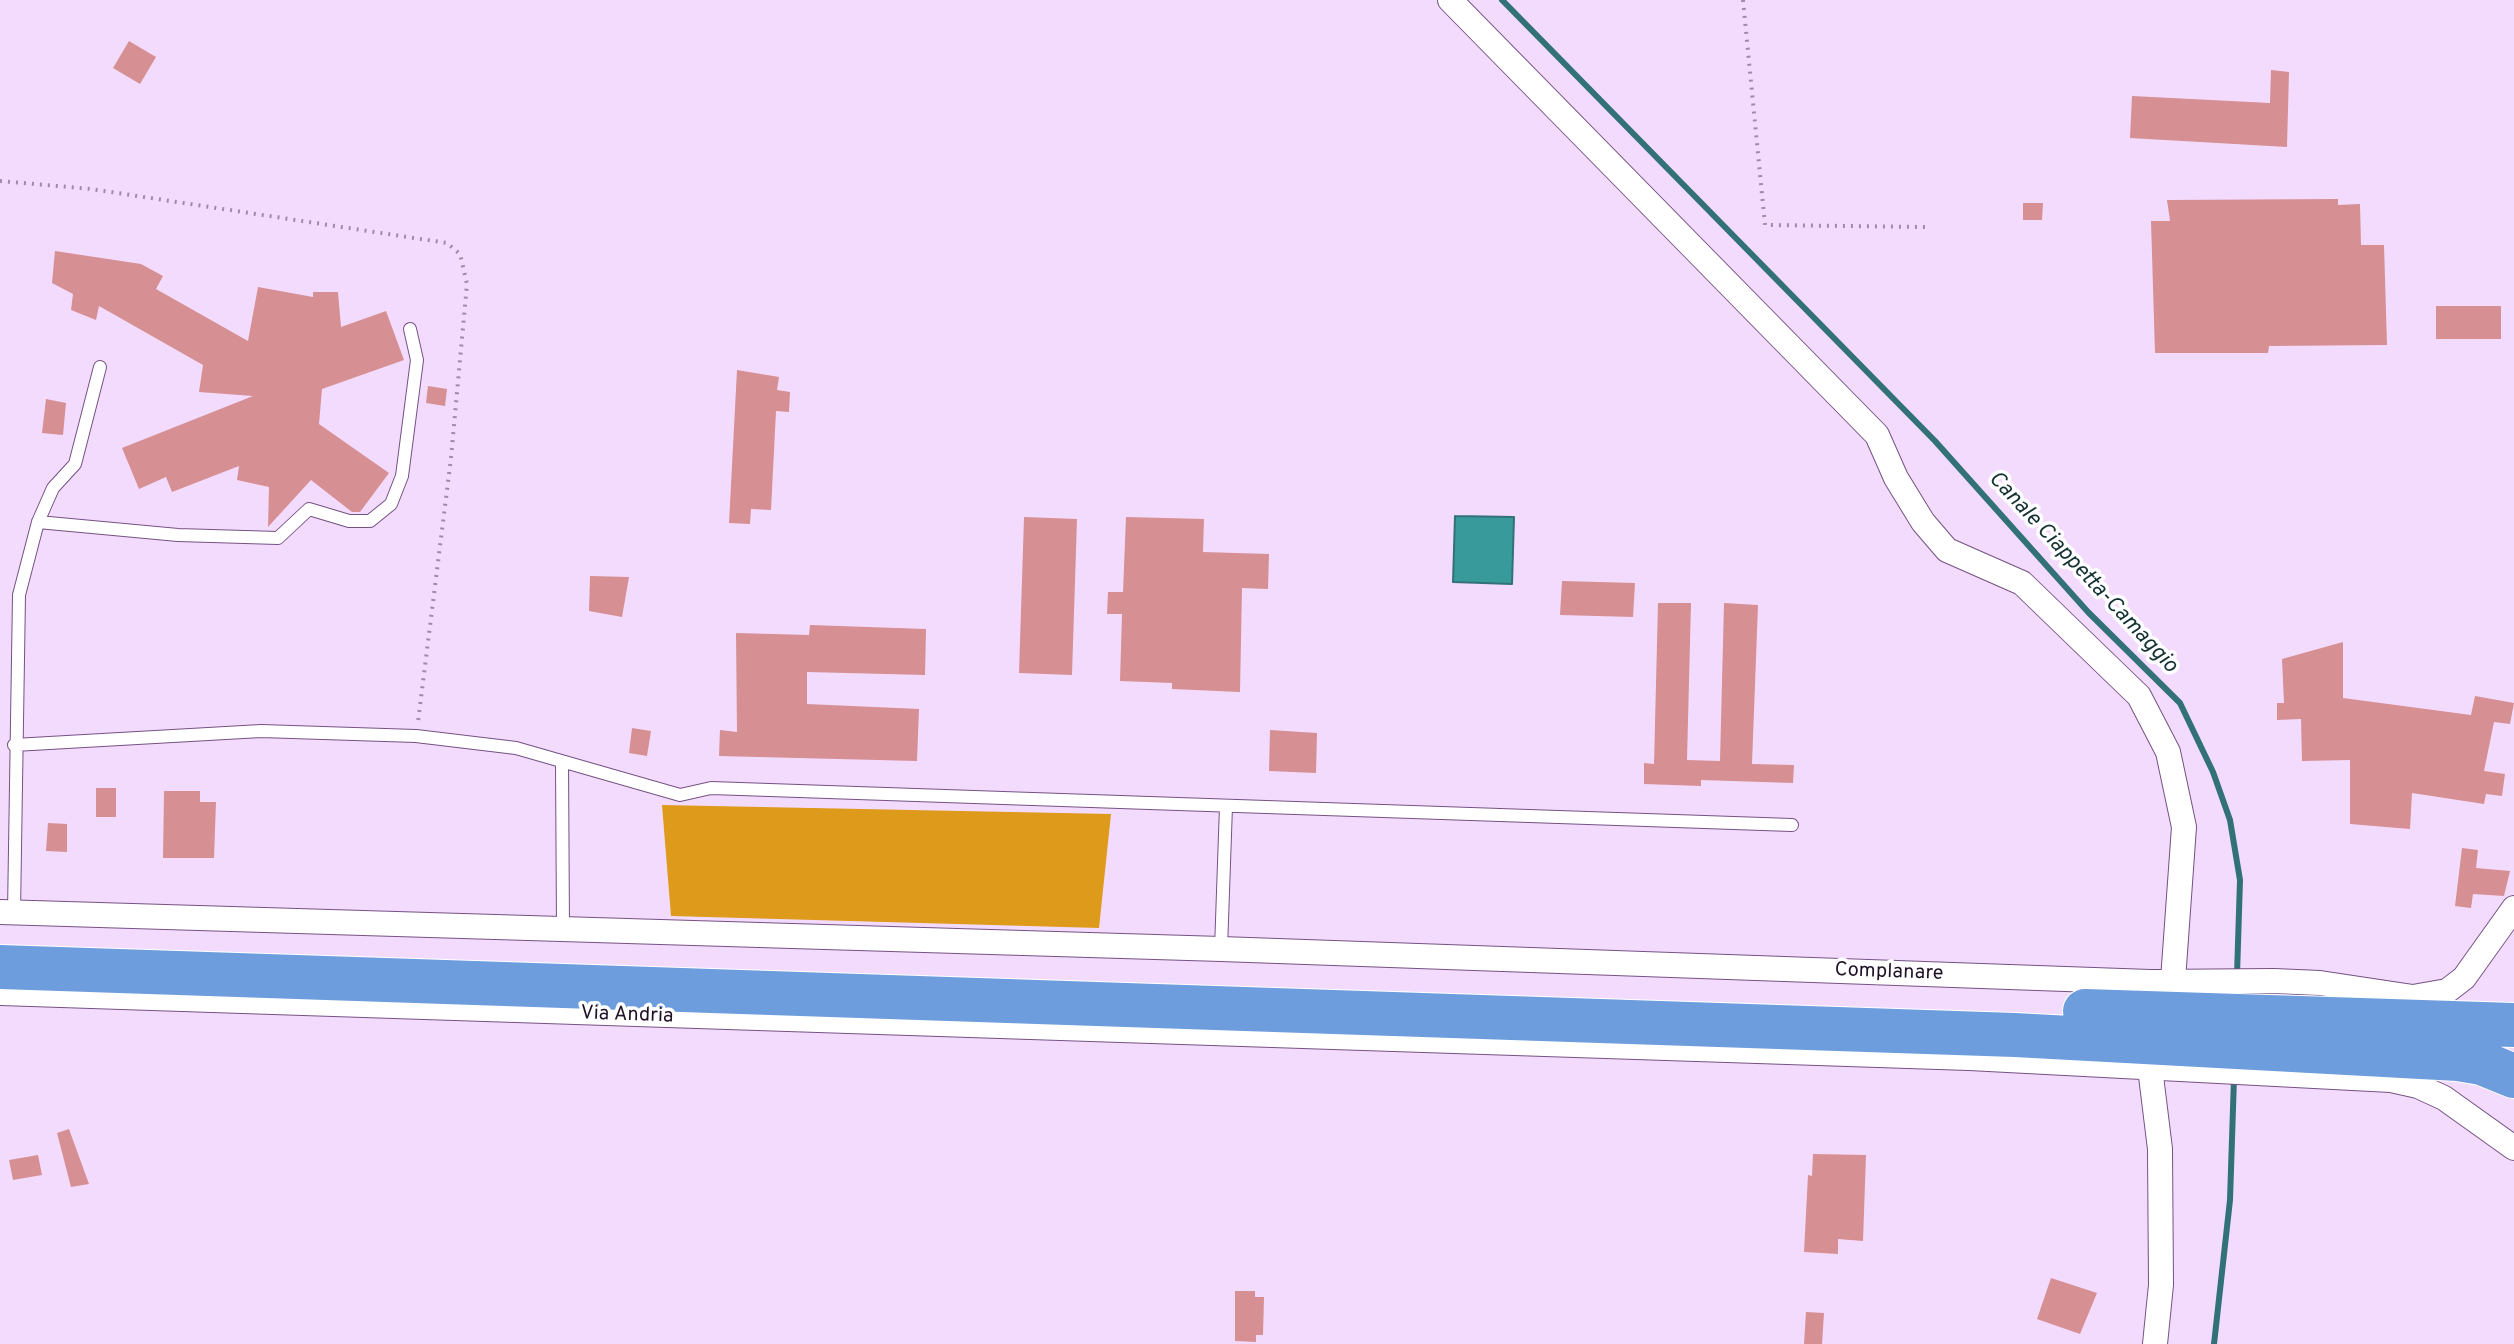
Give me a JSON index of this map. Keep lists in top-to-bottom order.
{
  "streets": {
    "street": ["Complanare", "Via Andria"]
  },
  "crossings": [
    ["Complanare", "Via Andria"]
  ],
  "water": ["Canale Ciappetta-Camaggio"]
}
